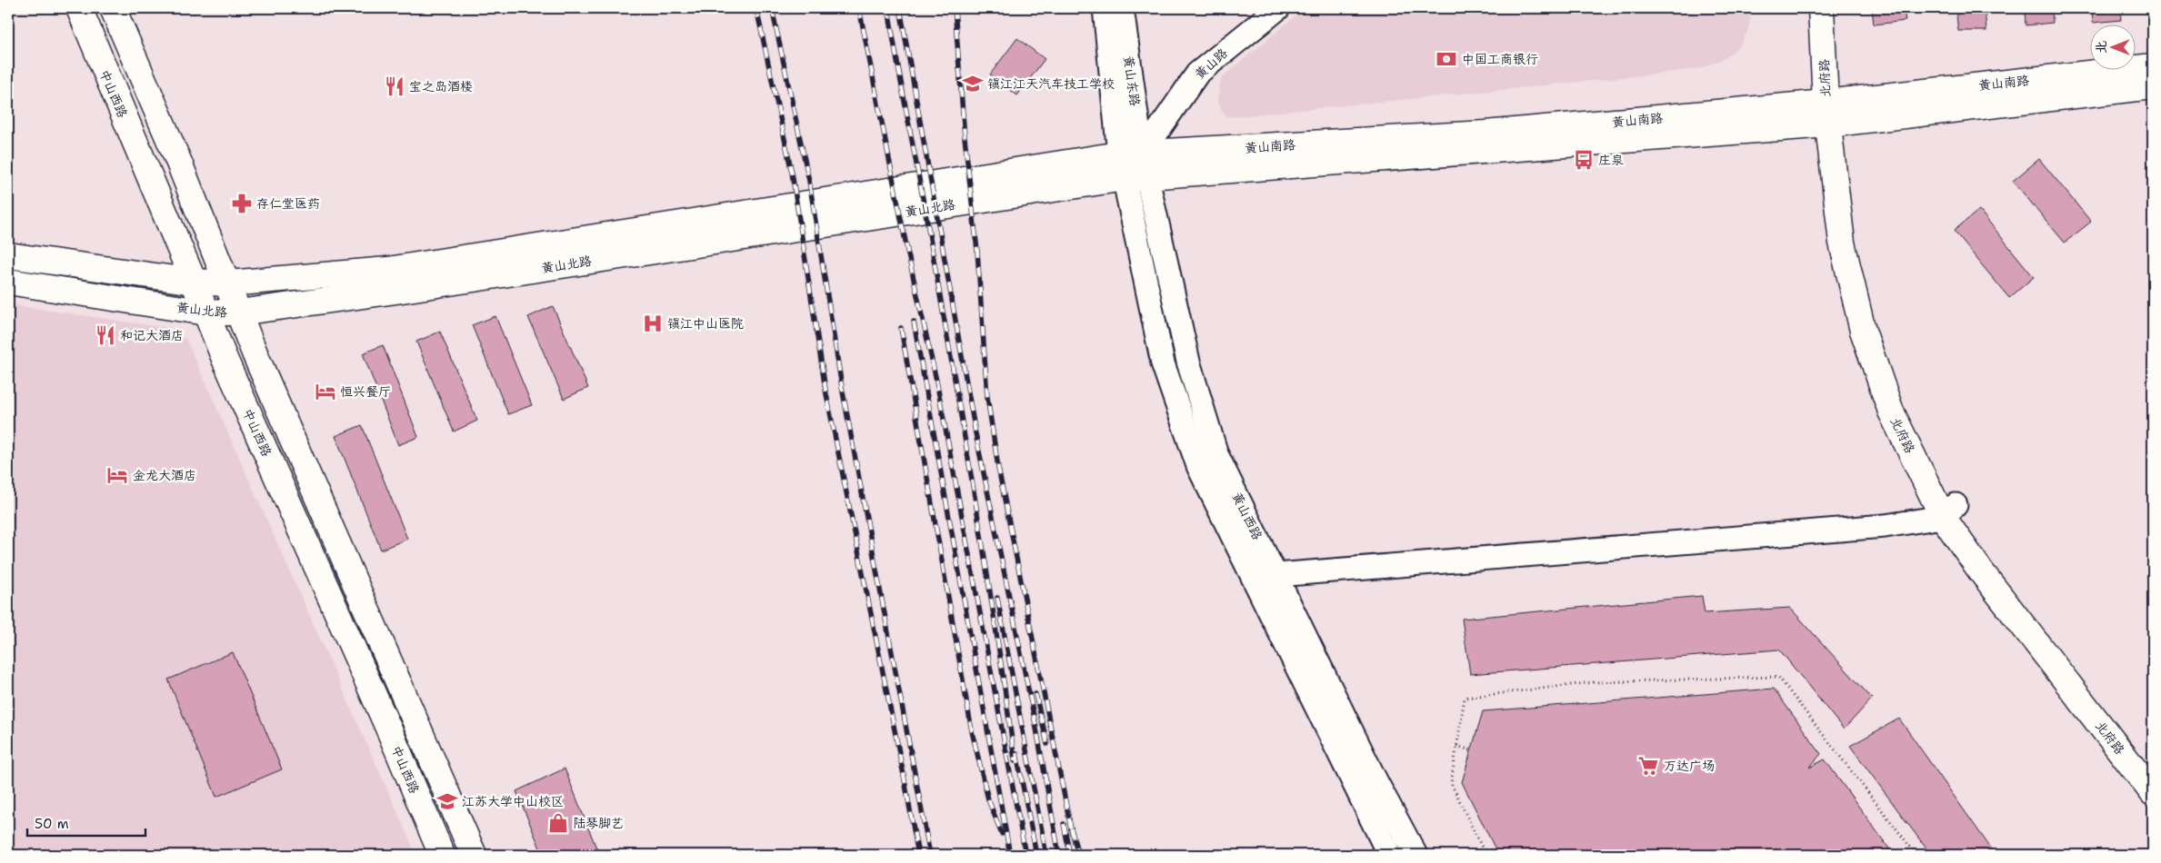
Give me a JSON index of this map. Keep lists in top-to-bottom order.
{
  "streets": {
    "main road": [
      "北府路",
      "黄山南路",
      "中山西路",
      "黄山北路"
    ],
    "street": ["黄山路", "黄山东路", "黄山西路"]
  },
  "crossings": [
    ["黄山路", "黄山东路"],
    ["黄山路", "黄山南路"],
    ["黄山路", "黄山北路"],
    ["黄山路", "黄山西路"],
    ["北府路", "黄山南路"],
    ["黄山东路", "黄山南路"],
    ["黄山东路", "黄山北路"],
    ["黄山东路", "黄山西路"],
    ["黄山南路", "黄山北路"],
    ["黄山南路", "黄山西路"],
    ["中山西路", "黄山北路"],
    ["黄山北路", "黄山西路"]
  ],
  "places": {
    "bank": ["中国工商银行"],
    "school or university": ["镇江江天汽车技工学校", "江苏大学中山校区"],
    "restaurant": ["宝之岛酒楼", "和记大酒店"],
    "bus stop": ["庄泉"],
    "pharmacy": ["存仁堂医药"],
    "hospital": ["镇江中山医院"],
    "hotel": ["恒兴餐厅", "金龙大酒店"],
    "supermarket": ["万达广场"],
    "shop": ["陆琴脚艺"]
  },
  "scale_bar": "50 m",
  "north": "left"
}
